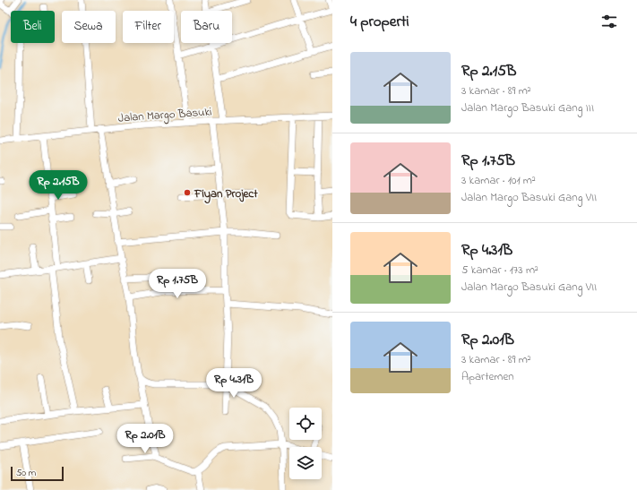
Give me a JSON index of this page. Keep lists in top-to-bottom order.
{
  "streets": {
    "street": ["Jalan Margo Basuki"]
  },
  "places": ["Fiyan Project"],
  "scale_bar": "50 m",
  "page": {
    "heading": "4 properti",
    "chip": [
      "Beli",
      "Sewa",
      "Filter",
      "Baru"
    ],
    "list": [
      {
        "name": "Rp 2.15B",
        "note": "3 kamar · 89 m² · Jalan Margo Basuki Gang III"
      },
      {
        "name": "Rp 1.75B",
        "note": "3 kamar · 101 m² · Jalan Margo Basuki Gang VII"
      },
      {
        "name": "Rp 4.31B",
        "note": "5 kamar · 173 m² · Jalan Margo Basuki Gang VII"
      },
      {
        "name": "Rp 2.01B",
        "note": "3 kamar · 89 m² · Apartemen"
      }
    ],
    "price": [
      "Rp 2.15B",
      "Rp 1.75B",
      "Rp 4.31B",
      "Rp 2.01B"
    ],
    "scale": "50 m"
  }
}
